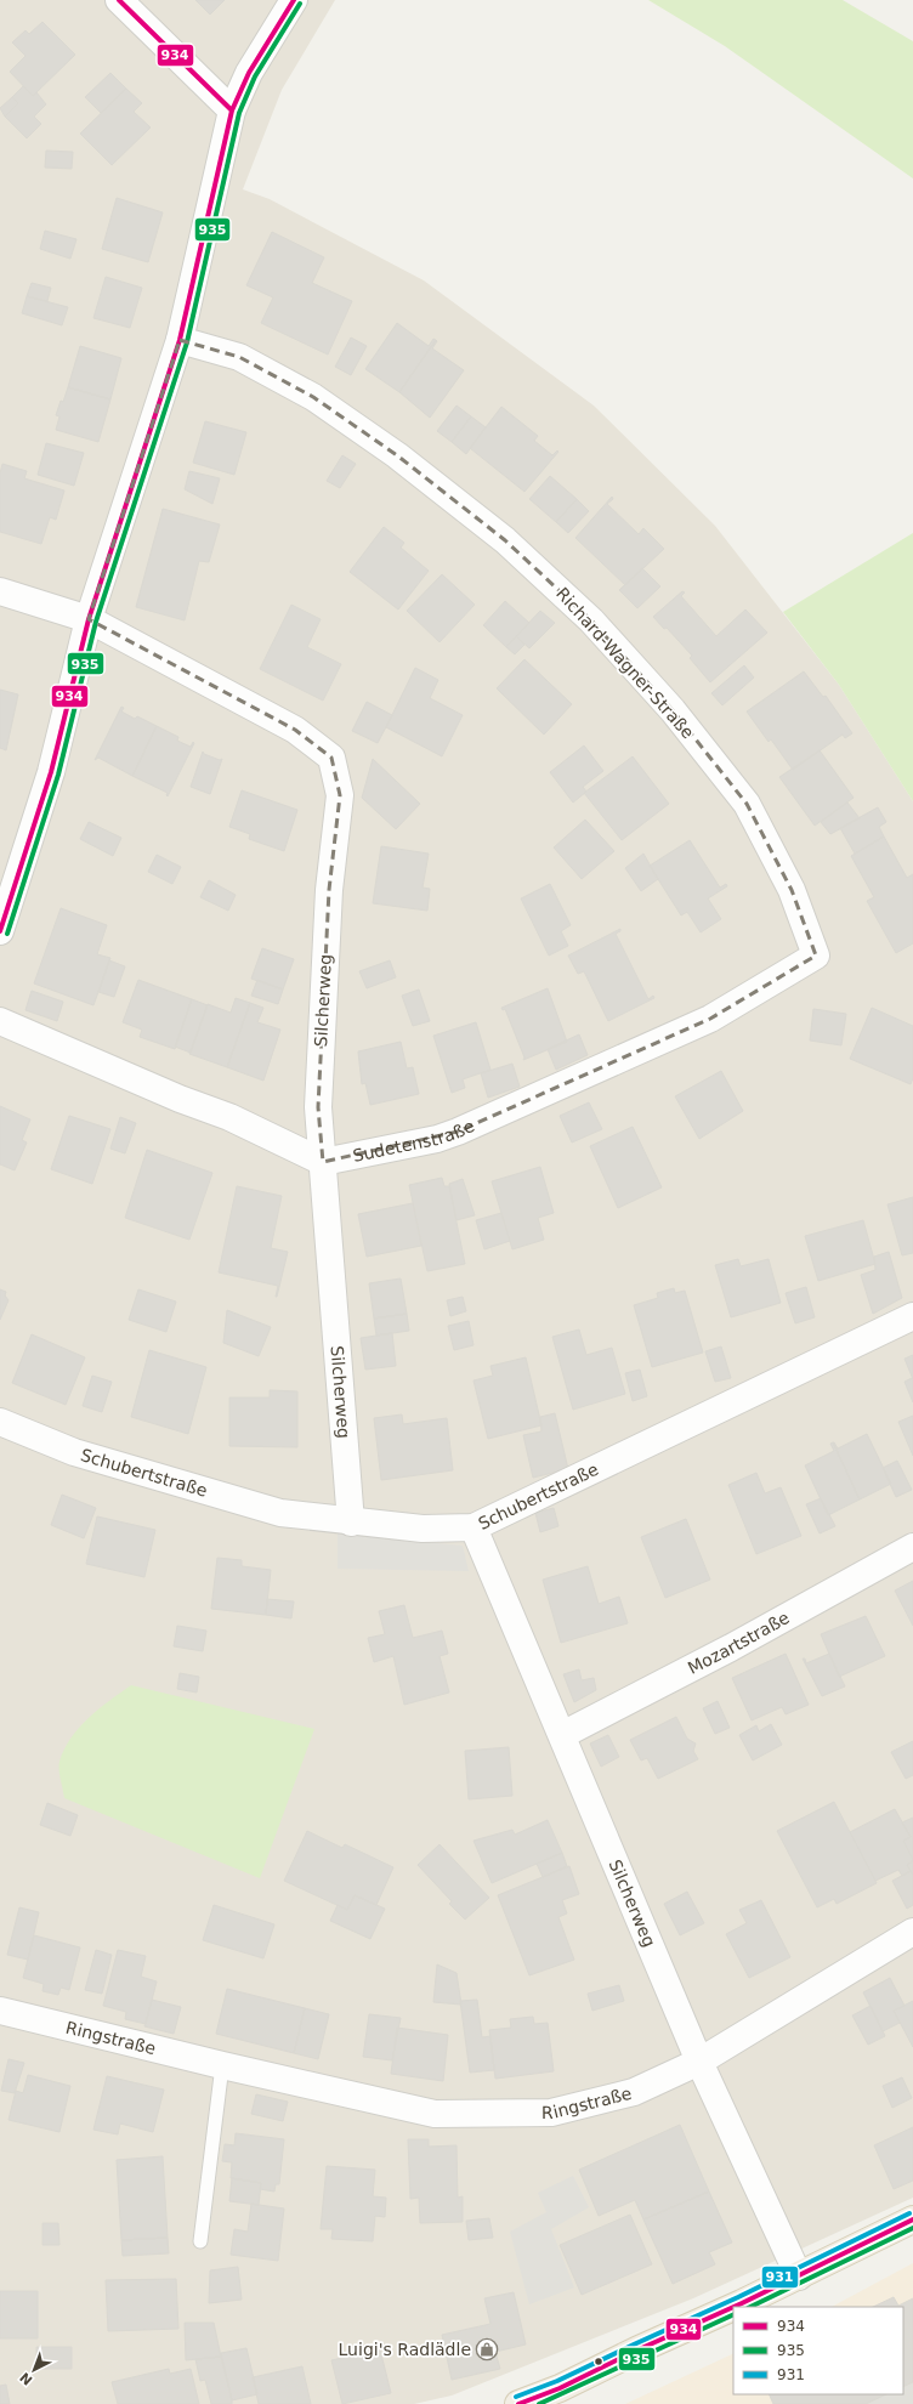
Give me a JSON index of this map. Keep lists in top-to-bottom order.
{
  "streets": {
    "street": [
      "Richard-Wagner-Straße",
      "Silcherweg",
      "Sudetenstraße",
      "Schubertstraße",
      "Mozartstraße",
      "Ringstraße"
    ]
  },
  "crossings": [
    ["Richard-Wagner-Straße", "Sudetenstraße"],
    ["Silcherweg", "Sudetenstraße"],
    ["Silcherweg", "Schubertstraße"],
    ["Silcherweg", "Mozartstraße"],
    ["Silcherweg", "Ringstraße"]
  ],
  "places": {
    "shop": ["Luigi's Radlädle"]
  },
  "lines": ["transit line 934", "transit line 935", "transit line 931"],
  "legend": ["934", "935", "931"],
  "north": "bottom left"
}
